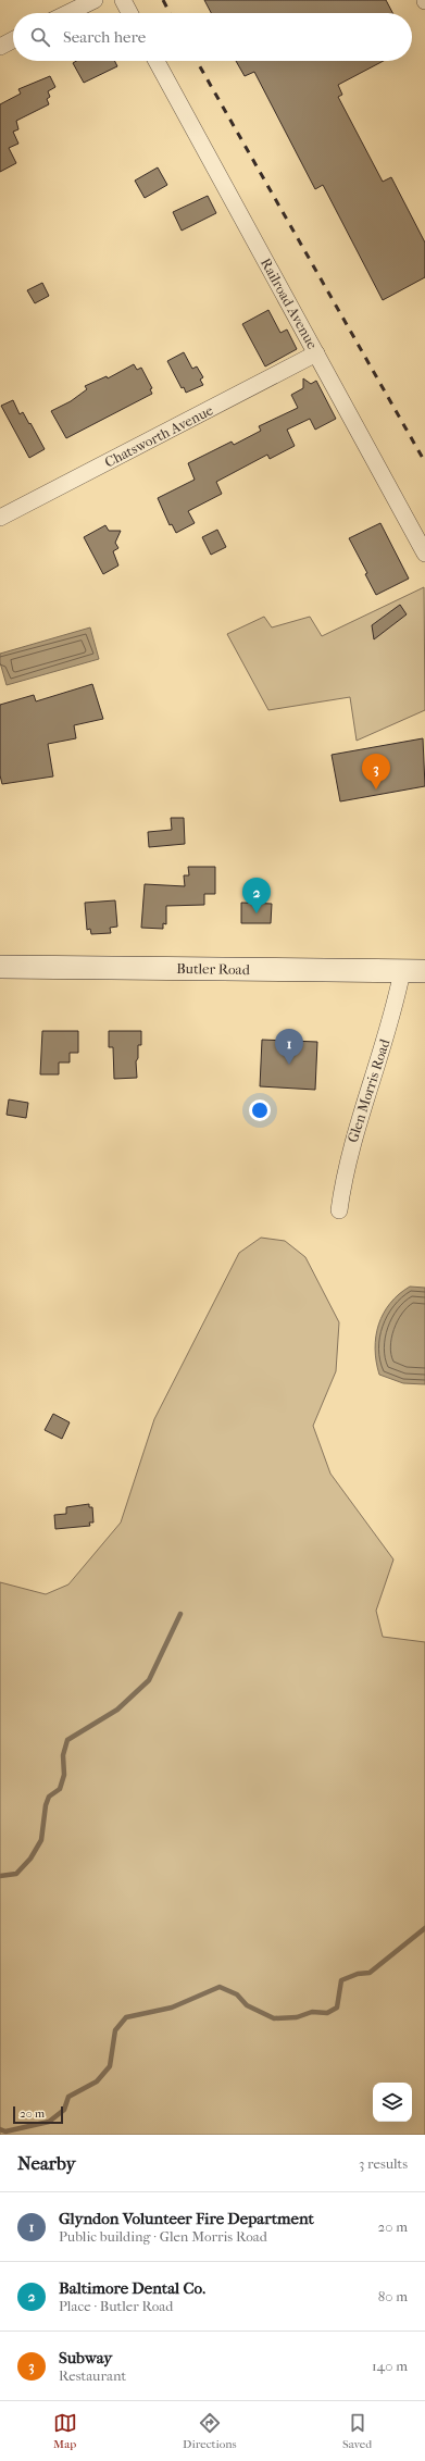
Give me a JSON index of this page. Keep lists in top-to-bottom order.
{
  "streets": {
    "main road": ["Butler Road"],
    "street": ["Railroad Avenue", "Chatsworth Avenue", "Glen Morris Road"]
  },
  "crossings": [
    ["Railroad Avenue", "Chatsworth Avenue"],
    ["Butler Road", "Glen Morris Road"]
  ],
  "scale_bar": "20 m",
  "page": {
    "search": "Search here",
    "pins": ["3", "2", "1"],
    "scale": "20 m",
    "heading": ["Nearby", "3 results"],
    "list": [
      {
        "mark": "1",
        "name": "Glyndon Volunteer Fire Department",
        "note": "Public building · Glen Morris Road",
        "value": "20 m"
      },
      {
        "mark": "2",
        "name": "Baltimore Dental Co.",
        "note": "Place · Butler Road",
        "value": "80 m"
      },
      {
        "mark": "3",
        "name": "Subway",
        "note": "Restaurant",
        "value": "140 m"
      }
    ],
    "nav": ["Map", "Directions", "Saved"]
  }
}
